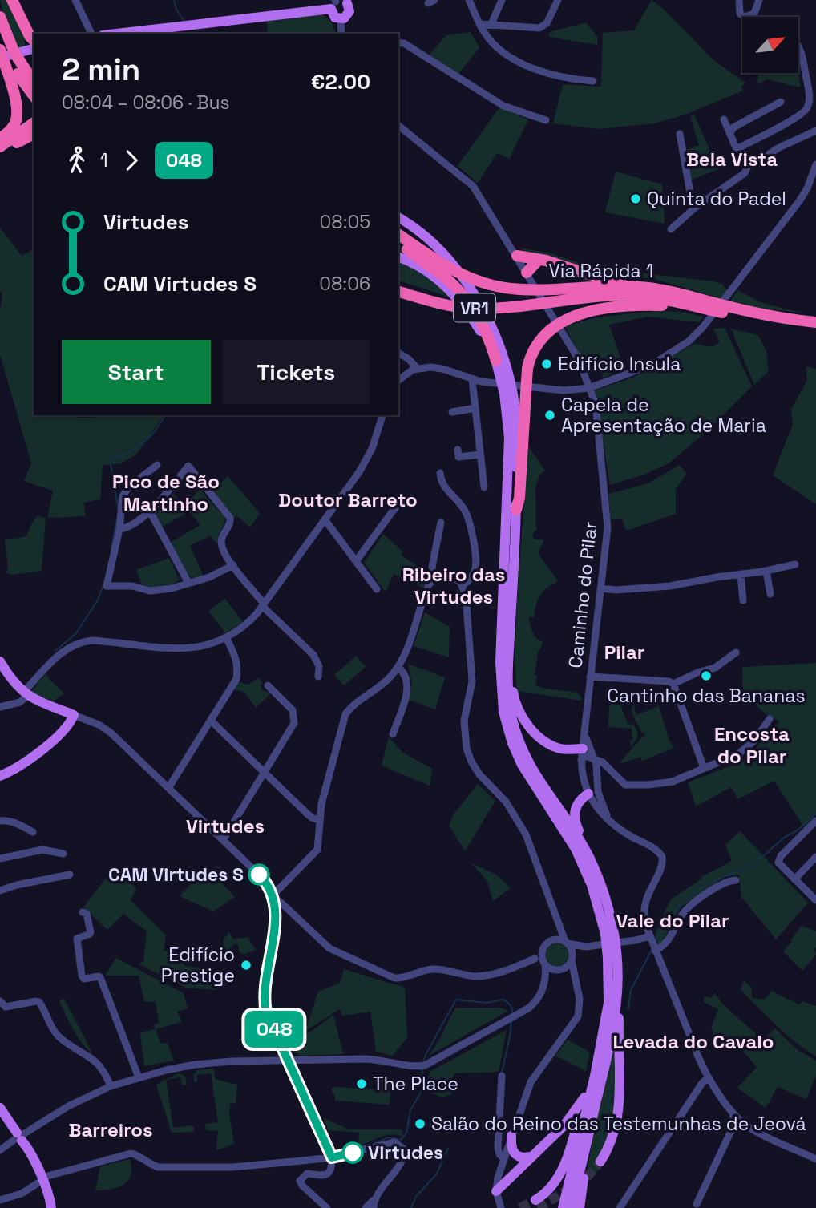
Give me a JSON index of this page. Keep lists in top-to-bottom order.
{
  "streets": {
    "highway": ["Via Rápida 1", "VR1"],
    "street": ["Caminho do Pilar"]
  },
  "districts": [
    "Bela Vista",
    "Pico de São Martinho",
    "Doutor Barreto",
    "Ribeiro das Virtudes",
    "Pilar",
    "Encosta do Pilar",
    "Virtudes",
    "Vale do Pilar",
    "Levada do Cavalo",
    "Barreiros"
  ],
  "places": [
    "Quinta do Padel",
    "Edifício Insula",
    "Capela de Apresentação de Maria",
    "Cantinho das Bananas",
    "CAM Virtudes S",
    "Edifício Prestige",
    "The Place",
    "Salão do Reino das Testemunhas de Jeová",
    "Virtudes"
  ],
  "lines": ["bus line 048"],
  "north": "top right",
  "page": {
    "on_map": "048",
    "heading": ["2 min", "08:04 – 08:06 · Bus", "€2.00"],
    "legs": ["1", "048"],
    "list": [
      {
        "name": "Virtudes",
        "value": "08:05"
      },
      {
        "name": "CAM Virtudes S",
        "value": "08:06"
      }
    ],
    "buttons": ["Start", "Tickets"]
  }
}
